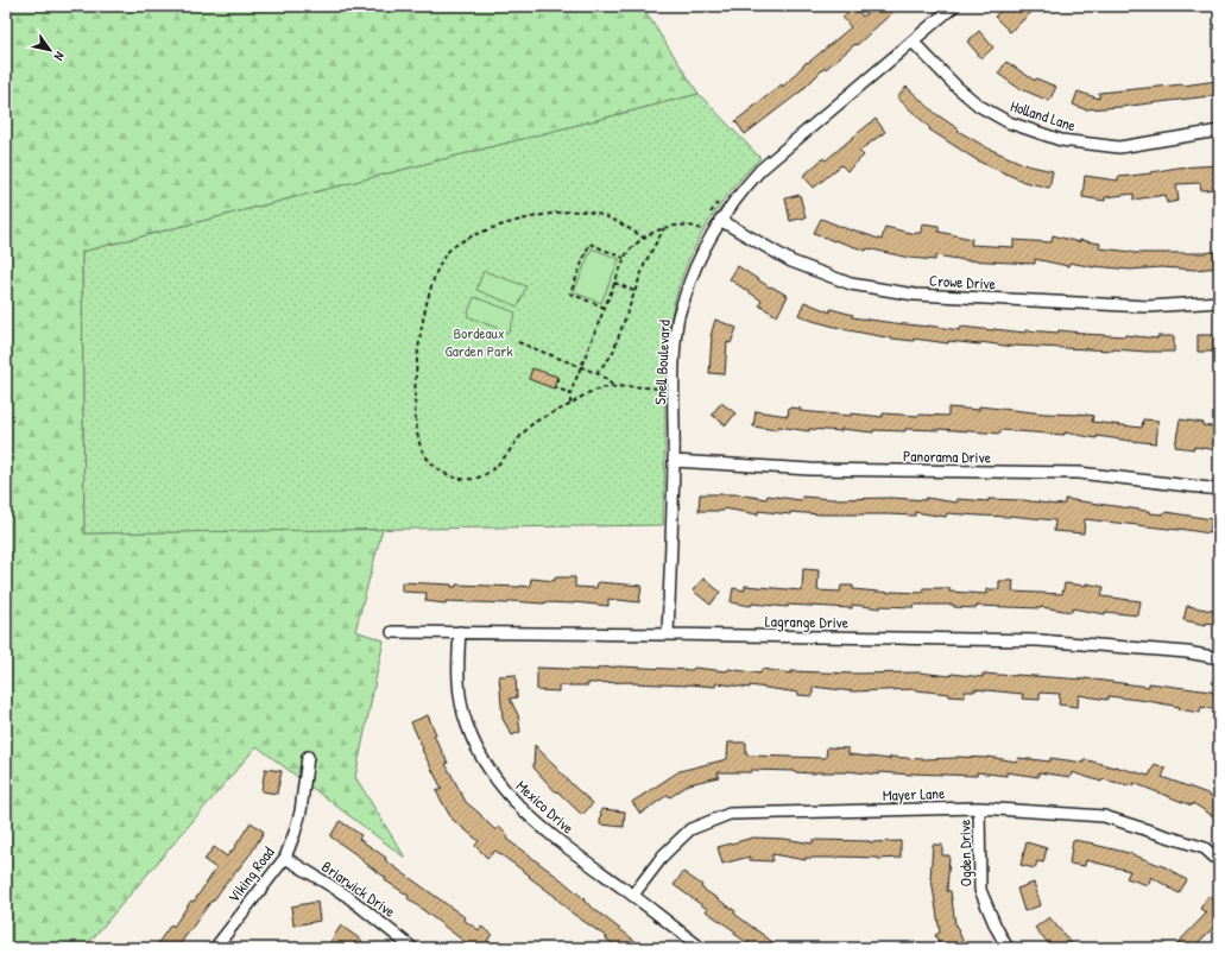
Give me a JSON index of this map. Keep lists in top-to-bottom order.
{
  "streets": {
    "street": [
      "Holland Lane",
      "Crowe Drive",
      "Snell Boulevard",
      "Panorama Drive",
      "Lagrange Drive",
      "Mayer Lane",
      "Mexico Drive",
      "Ogden Drive",
      "Viking Road",
      "Briarwick Drive"
    ]
  },
  "crossings": [
    ["Holland Lane", "Snell Boulevard"],
    ["Crowe Drive", "Snell Boulevard"],
    ["Snell Boulevard", "Panorama Drive"],
    ["Snell Boulevard", "Lagrange Drive"],
    ["Lagrange Drive", "Mexico Drive"],
    ["Mayer Lane", "Mexico Drive"],
    ["Mayer Lane", "Ogden Drive"],
    ["Viking Road", "Briarwick Drive"]
  ],
  "parks": ["Bordeaux Garden Park"],
  "north": "bottom right"
}
